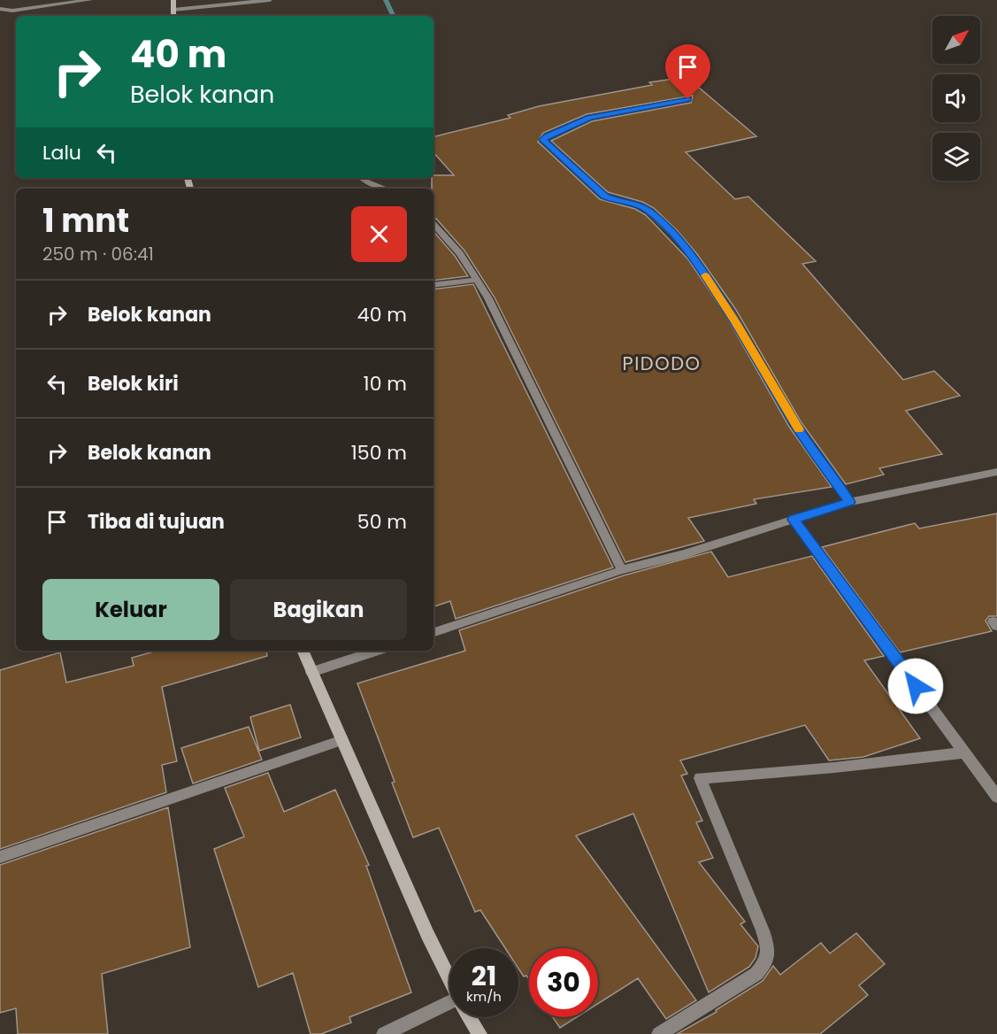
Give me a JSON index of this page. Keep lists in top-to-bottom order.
{
  "districts": ["PIDODO"],
  "north": "top right",
  "page": {
    "turn": ["40 m", "Belok kanan"],
    "then": "Lalu",
    "heading": ["1 mnt", "250 m · 06:41"],
    "list": [
      {
        "name": "Belok kanan",
        "value": "40 m"
      },
      {
        "name": "Belok kiri",
        "value": "10 m"
      },
      {
        "name": "Belok kanan",
        "value": "150 m"
      },
      {
        "name": "Tiba di tujuan",
        "value": "50 m"
      }
    ],
    "buttons": ["Keluar", "Bagikan"],
    "speed": "21 km/h",
    "limit": "30"
  }
}
